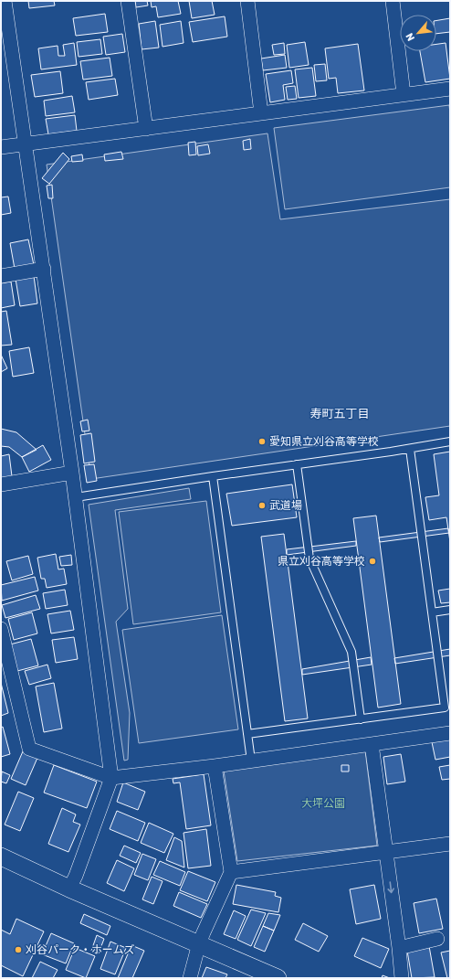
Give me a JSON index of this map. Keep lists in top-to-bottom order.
{
  "districts": ["寿町五丁目"],
  "parks": ["大坪公園"],
  "places": [
    "愛知県立刈谷高等学校",
    "武道場",
    "県立刈谷高等学校",
    "刈谷パーク・ホームズ"
  ],
  "north": "bottom left"
}
